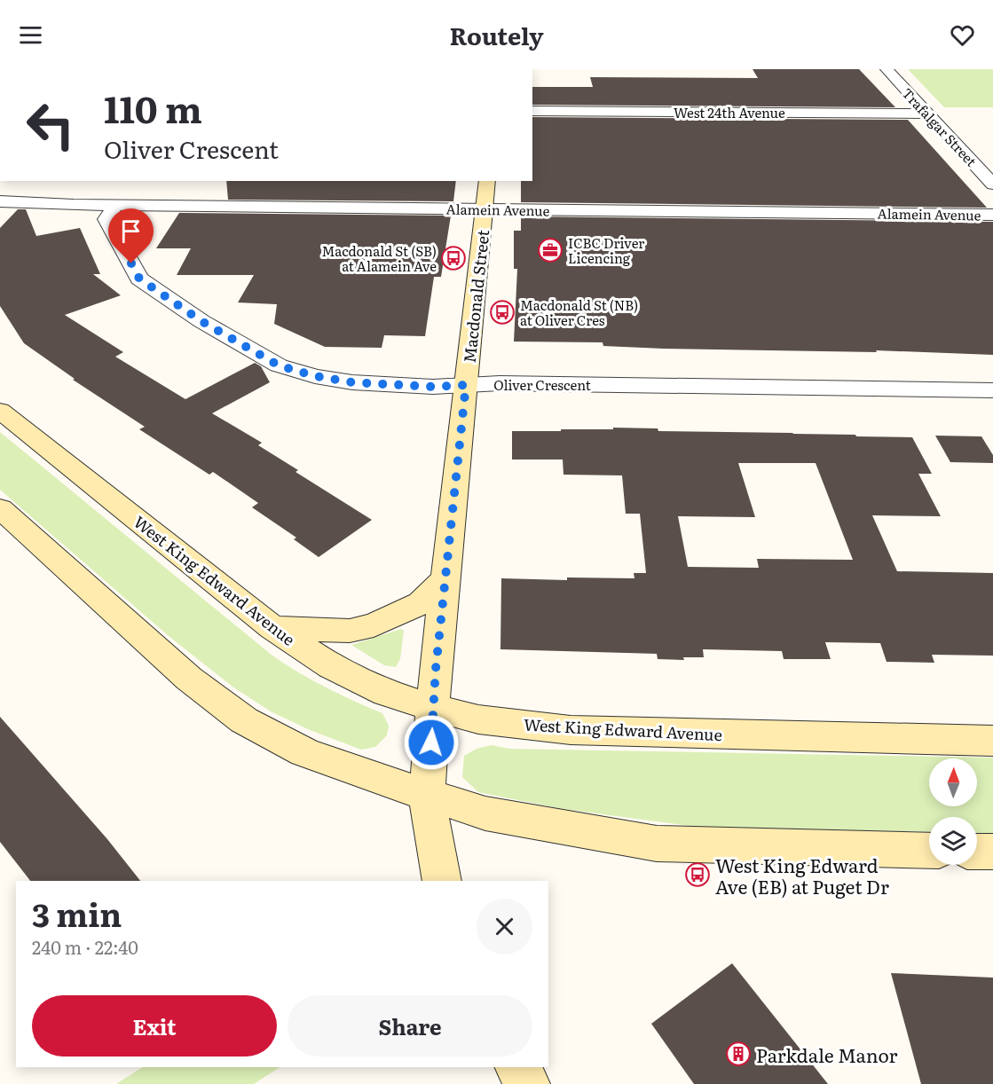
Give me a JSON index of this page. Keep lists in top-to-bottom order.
{
  "streets": {
    "main road": ["Macdonald Street", "West King Edward Avenue"],
    "street": [
      "West 24th Avenue",
      "Trafalgar Street",
      "Alamein Avenue",
      "Oliver Crescent"
    ]
  },
  "crossings": [
    ["West 24th Avenue", "Trafalgar Street"],
    ["Alamein Avenue", "Macdonald Street"],
    ["Alamein Avenue", "Oliver Crescent"],
    ["Macdonald Street", "Oliver Crescent"],
    ["Macdonald Street", "West King Edward Avenue"]
  ],
  "places": {
    "office": ["ICBC Driver Licencing"],
    "bus stop": ["Macdonald St (SB) at Alamein Ave", "Macdonald St (NB) at Oliver Cres", "West King Edward Ave (EB) at Puget Dr"],
    "building": ["Parkdale Manor"]
  },
  "north": "top",
  "page": {
    "header": "Routely",
    "turn": ["110 m", "Oliver Crescent"],
    "heading": ["3 min", "240 m · 22:40"],
    "buttons": ["Exit", "Share"]
  }
}
